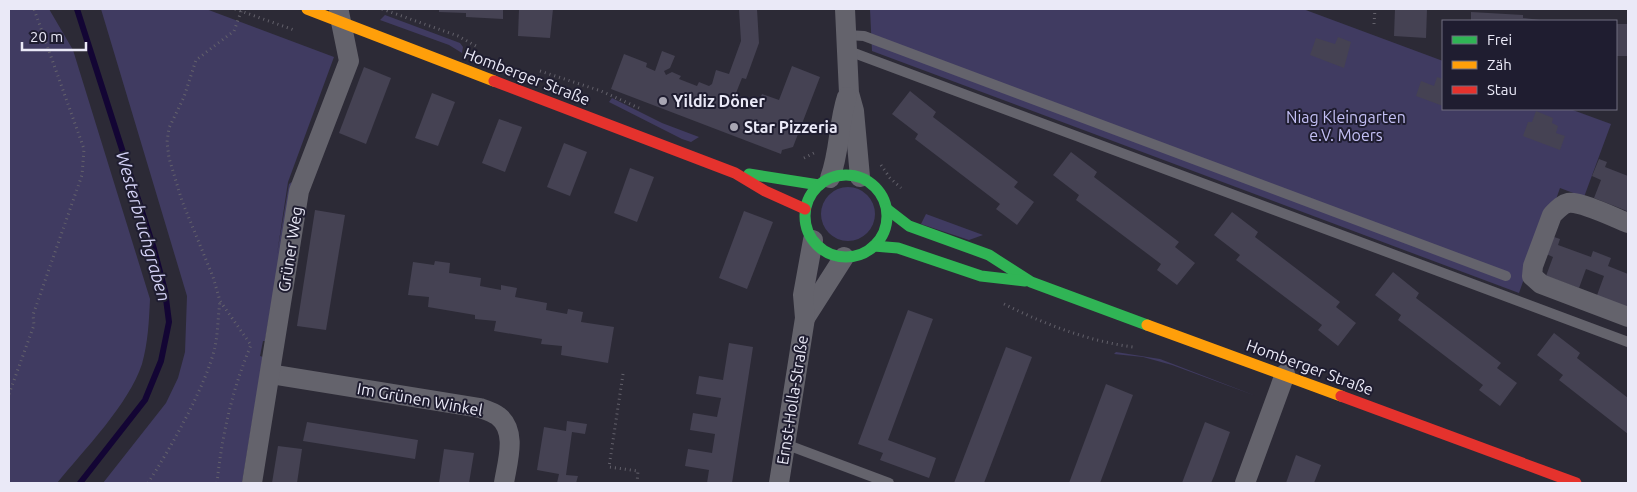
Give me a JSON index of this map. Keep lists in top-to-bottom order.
{
  "streets": {
    "main road": ["Homberger Straße"],
    "street": ["Grüner Weg", "Im Grünen Winkel", "Ernst-Holla-Straße"]
  },
  "crossings": [
    ["Homberger Straße", "Grüner Weg"],
    ["Homberger Straße", "Ernst-Holla-Straße"],
    ["Grüner Weg", "Im Grünen Winkel"]
  ],
  "water": ["Westerbruchgraben"],
  "parks": ["Niag Kleingarten e.V. Moers"],
  "places": ["Yildiz Döner", "Star Pizzeria"],
  "legend": ["Frei", "Zäh", "Stau"],
  "scale_bar": "20 m"
}
